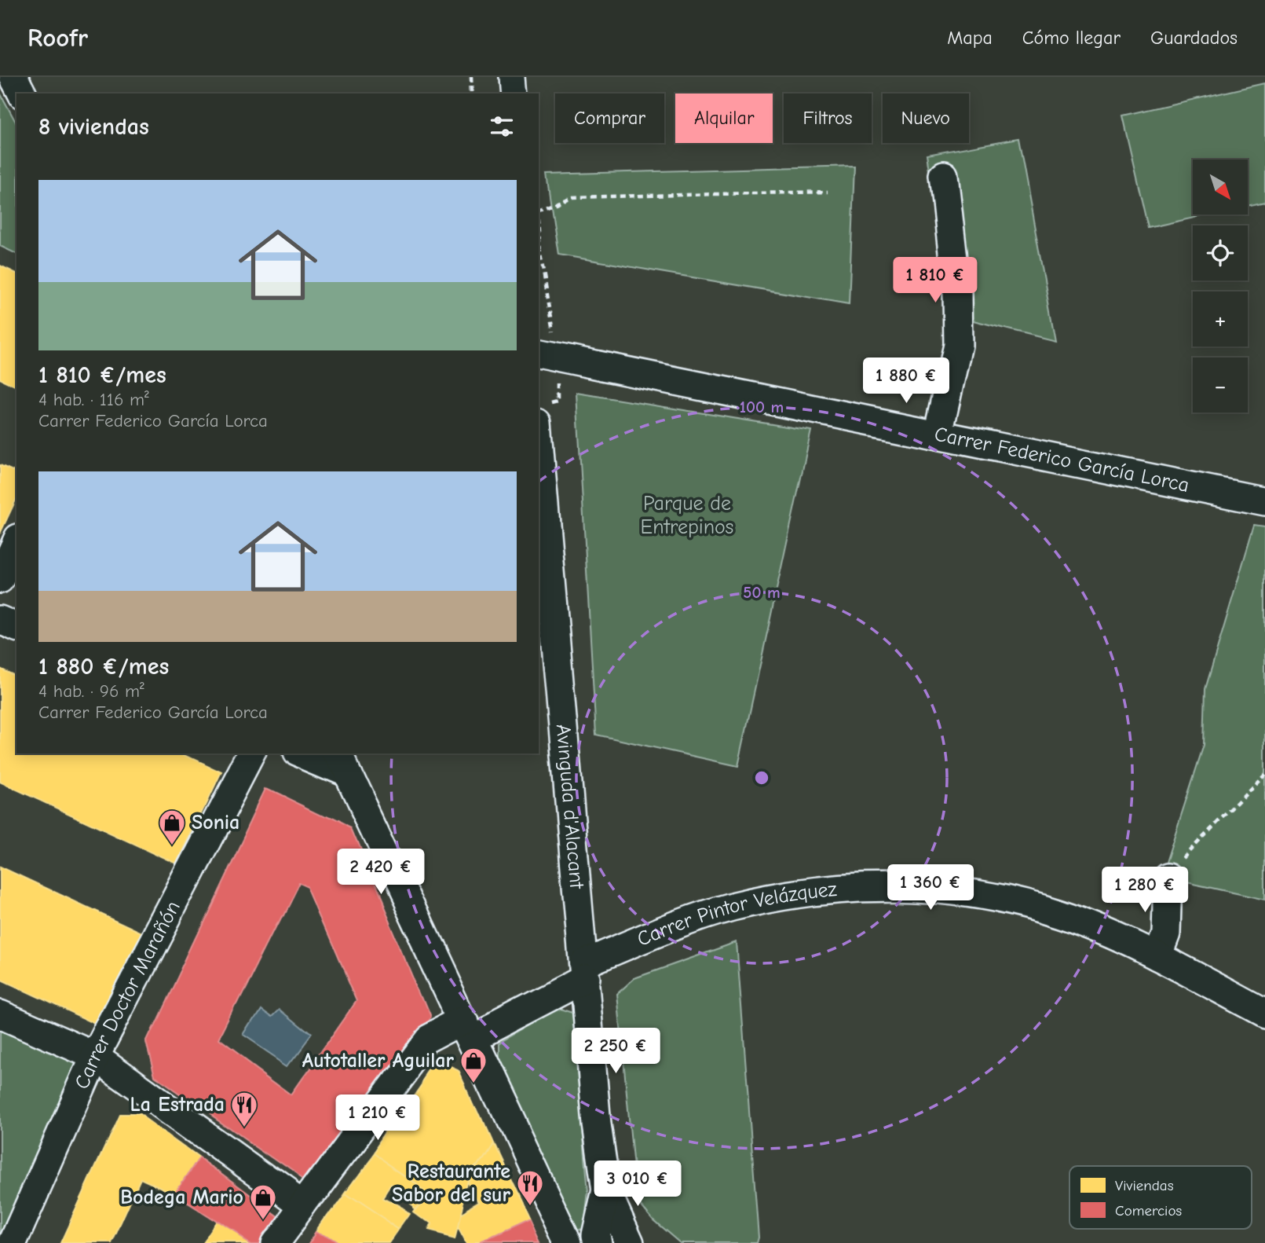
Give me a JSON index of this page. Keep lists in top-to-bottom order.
{
  "streets": {
    "street": [
      "Carrer Federico García Lorca",
      "Avinguda d'Alacant",
      "Carrer Pintor Velázquez",
      "Carrer Doctor Marañón"
    ]
  },
  "crossings": [
    ["Avinguda d'Alacant", "Carrer Pintor Velázquez"]
  ],
  "parks": ["Parque de Entrepinos"],
  "places": {
    "shop": ["Sonia", "Autotaller Aguilar", "Bodega Mario"],
    "restaurant": ["La Estrada", "Restaurante Sabor del sur"]
  },
  "legend": ["Viviendas", "Comercios"],
  "north": "bottom right",
  "page": {
    "header": "Roofr",
    "nav": ["Mapa", "Cómo llegar", "Guardados"],
    "chip": [
      "Comprar",
      "Alquilar",
      "Filtros",
      "Nuevo"
    ],
    "heading": "8 viviendas",
    "map_buttons": ["+", "−"],
    "list": [
      {
        "name": "1 810 €/mes",
        "note": "4 hab. · 116 m² · Carrer Federico García Lorca"
      },
      {
        "name": "1 880 €/mes",
        "note": "4 hab. · 96 m² · Carrer Federico García Lorca"
      }
    ],
    "price": [
      "1 810 €",
      "1 880 €",
      "2 420 €",
      "1 360 €",
      "1 280 €",
      "2 250 €",
      "1 210 €",
      "3 010 €"
    ]
  },
  "rings": ["100 m", "50 m"]
}
